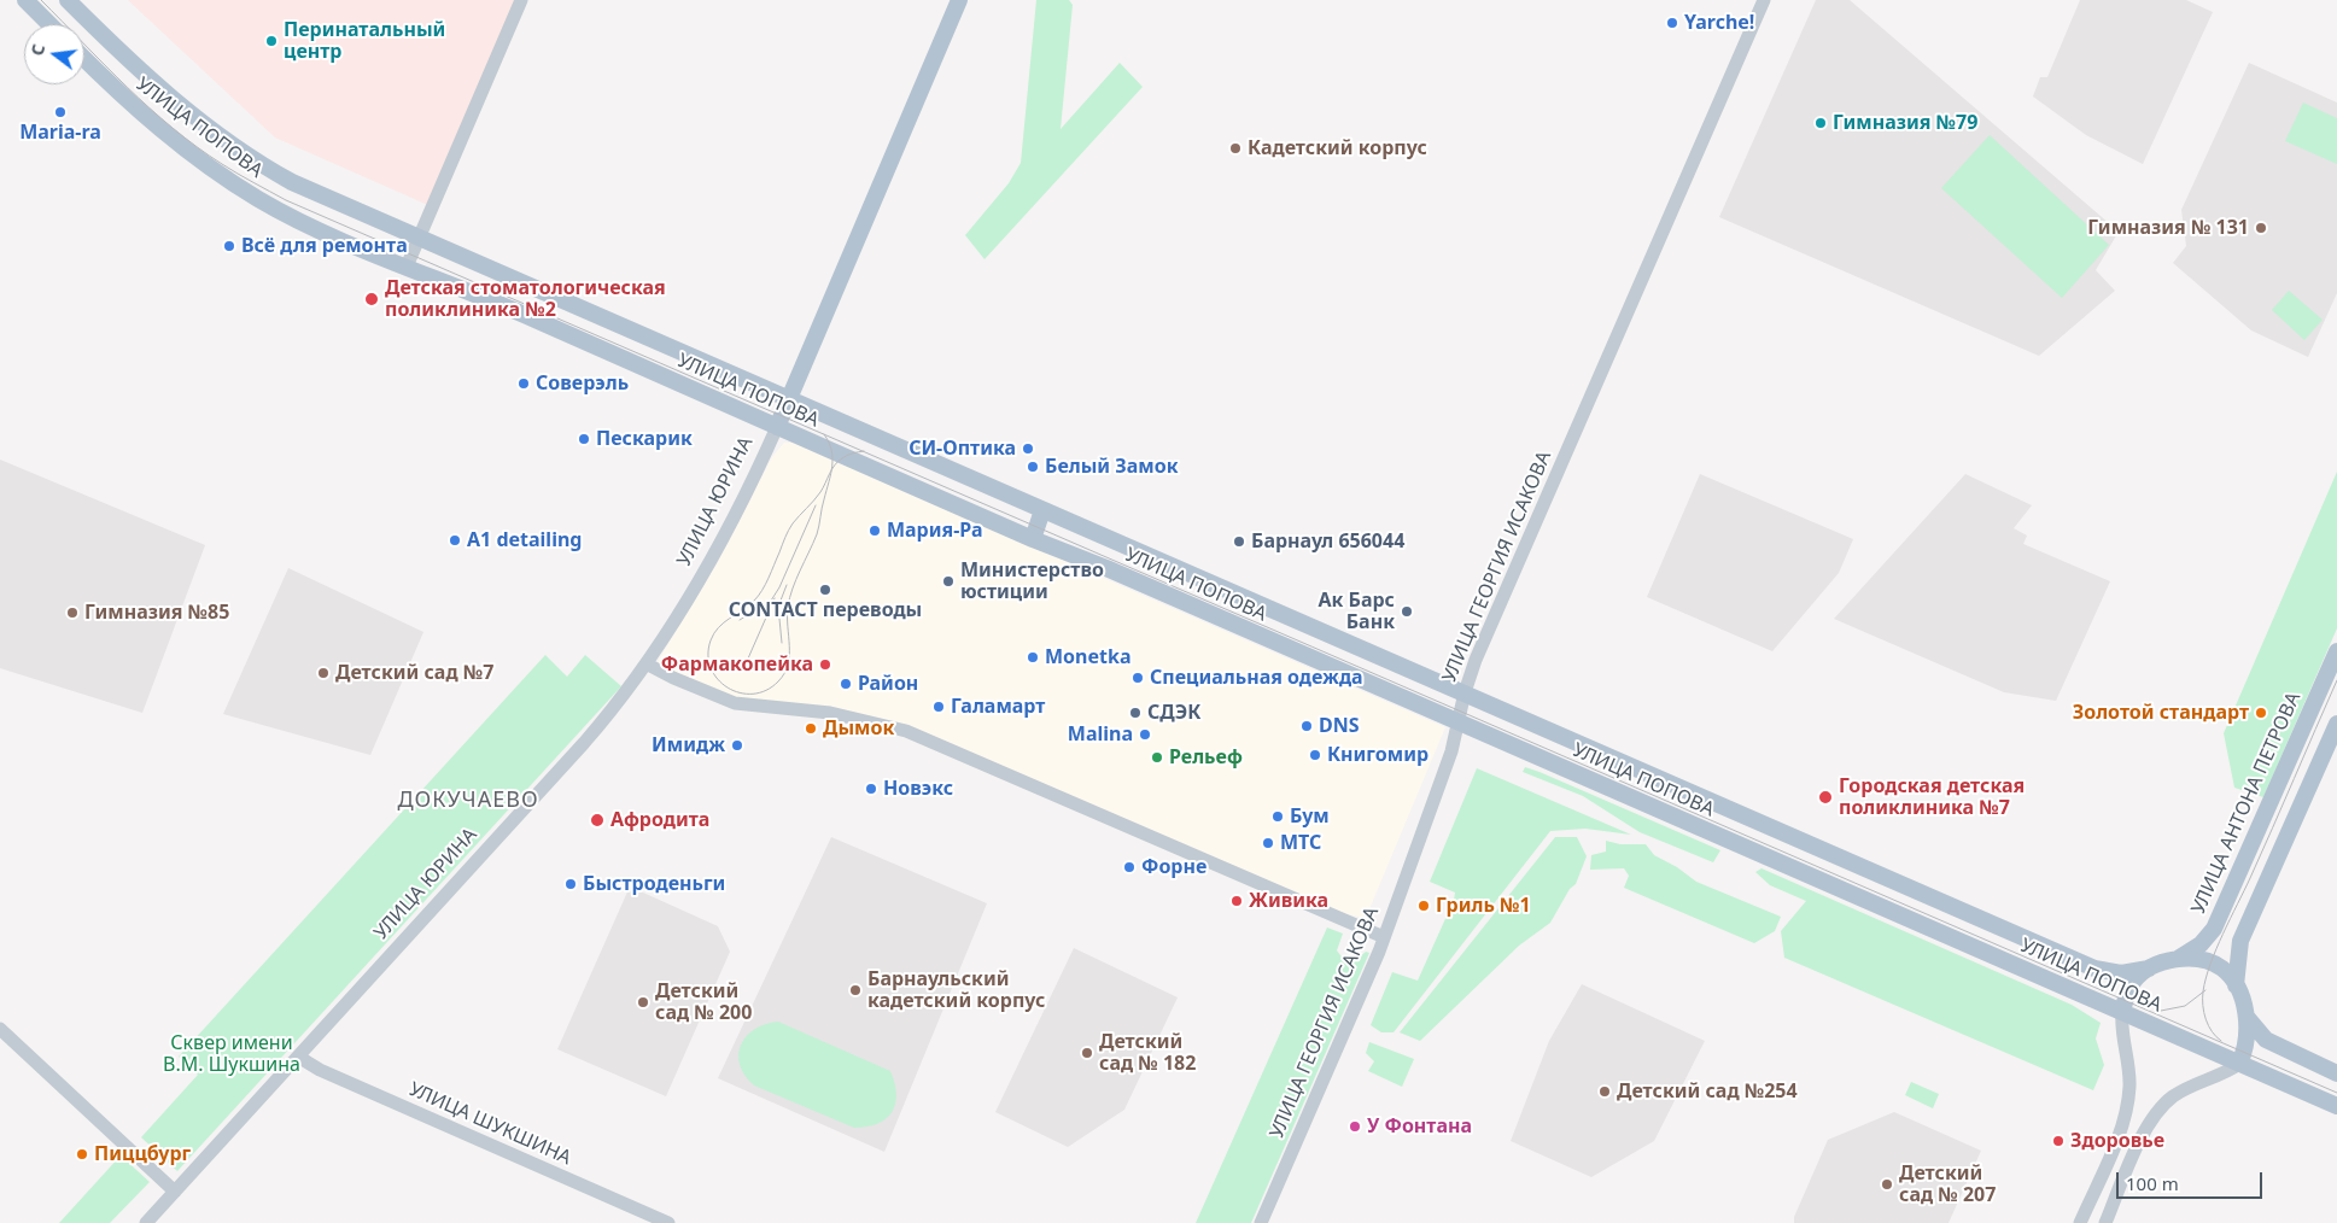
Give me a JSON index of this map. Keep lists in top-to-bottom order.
{
  "streets": {
    "main road": ["УЛИЦА ПОПОВА", "УЛИЦА АНТОНА ПЕТРОВА"],
    "street": ["УЛИЦА ЮРИНА", "УЛИЦА ГЕОРГИЯ ИСАКОВА", "УЛИЦА ШУКШИНА"]
  },
  "crossings": [
    ["УЛИЦА ПОПОВА", "УЛИЦА ЮРИНА"],
    ["УЛИЦА ПОПОВА", "УЛИЦА ГЕОРГИЯ ИСАКОВА"],
    ["УЛИЦА ПОПОВА", "УЛИЦА АНТОНА ПЕТРОВА"],
    ["УЛИЦА ЮРИНА", "УЛИЦА ШУКШИНА"]
  ],
  "districts": ["ДОКУЧАЕВО"],
  "parks": ["Сквер имени В.М. Шукшина"],
  "places": [
    "Yarche!",
    "Перинатальный центр",
    "Maria-ra",
    "Гимназия №79",
    "Кадетский корпус",
    "Гимназия № 131",
    "Всё для ремонта",
    "Детская стоматологическая поликлиника №2",
    "Соверэль",
    "Пескарик",
    "СИ-Оптика",
    "Белый Замок",
    "Мария-Ра",
    "A1 detailing",
    "Барнаул 656044",
    "Министерство юстиции",
    "CONTACT переводы",
    "Ак Барс Банк",
    "Гимназия №85",
    "Monetka",
    "Фармакопейка",
    "Детский сад №7",
    "Специальная одежда",
    "Район",
    "Галамарт",
    "СДЭК",
    "Золотой стандарт",
    "DNS",
    "Дымок",
    "Malina",
    "Имидж",
    "Книгомир",
    "Рельеф",
    "Новэкс",
    "Городская детская поликлиника №7",
    "Бум",
    "Афродита",
    "МТС",
    "Форне",
    "Быстроденьги",
    "Живика",
    "Гриль №1",
    "Барнаульский кадетский корпус",
    "Детский сад № 200",
    "Детский сад № 182",
    "Детский сад №254",
    "У Фонтана",
    "Здоровье",
    "Пиццбург",
    "Детский сад № 207"
  ],
  "scale_bar": "100 m",
  "north": "left"
}
